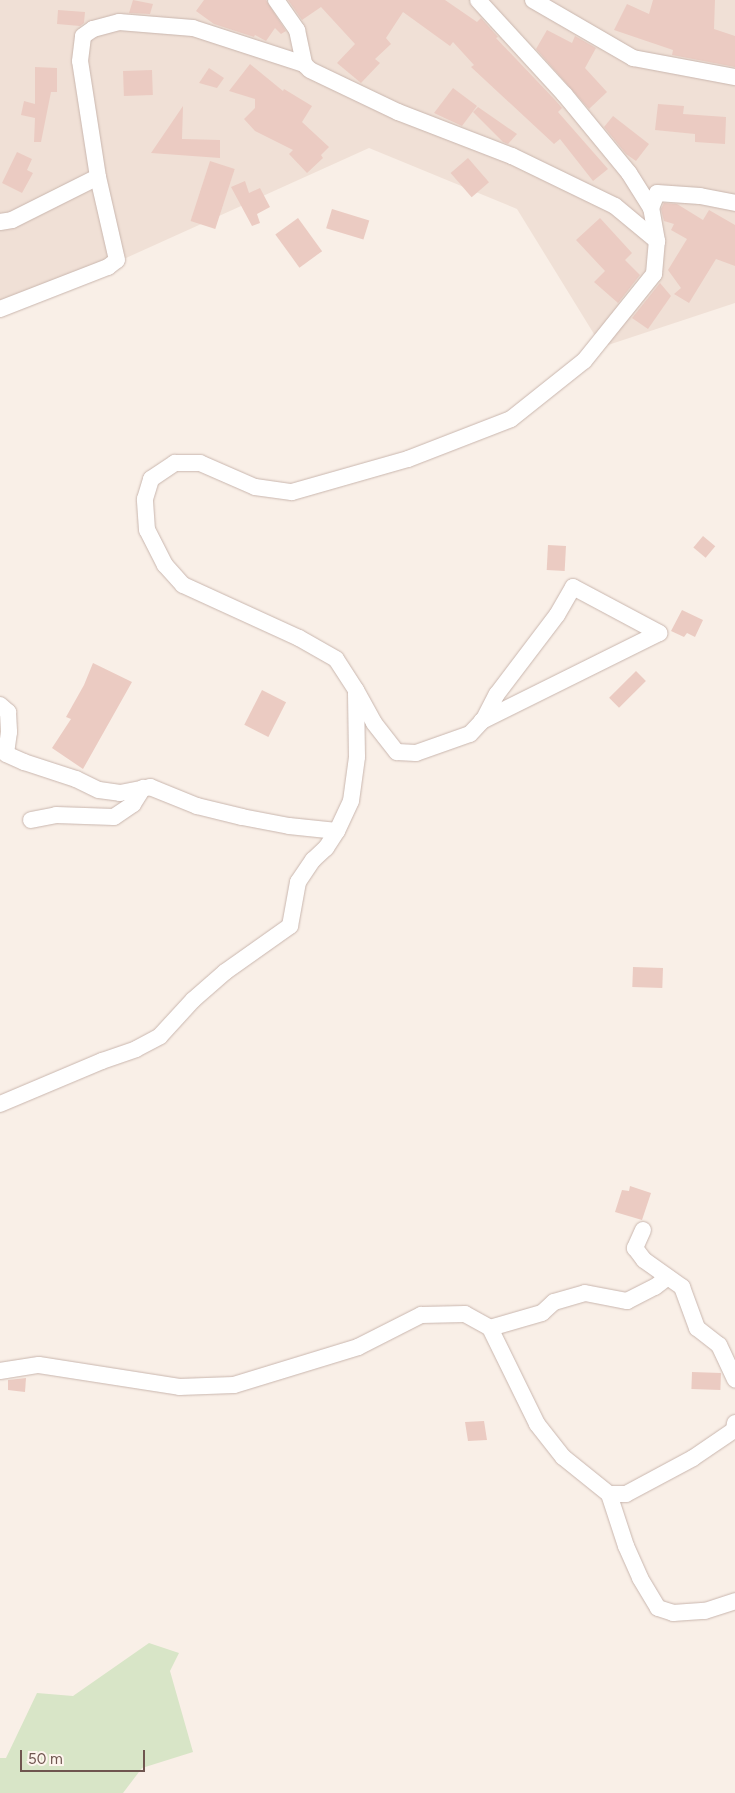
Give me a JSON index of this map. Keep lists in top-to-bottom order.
{
  "scale_bar": "50 m"
}
